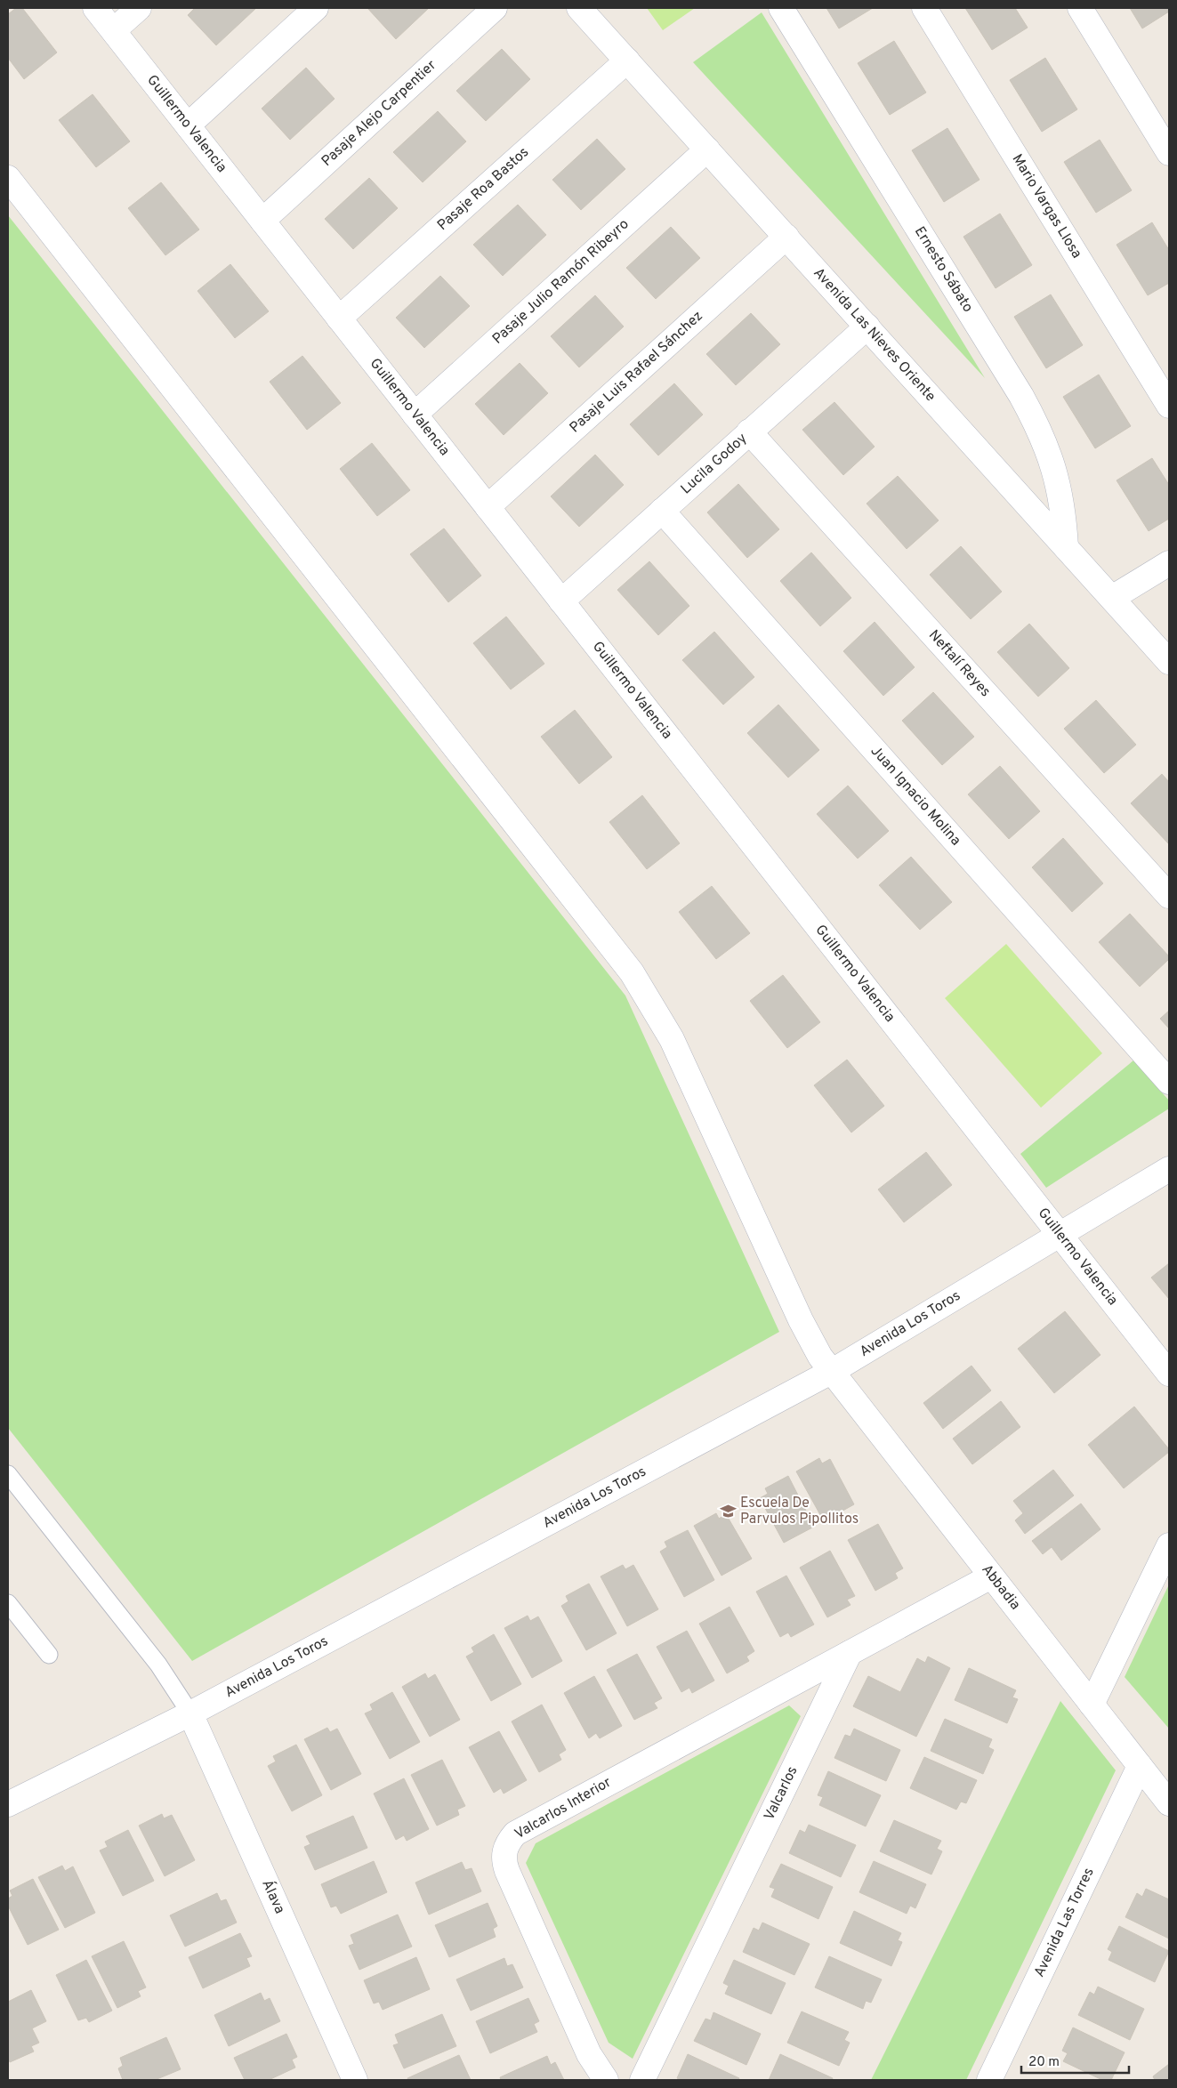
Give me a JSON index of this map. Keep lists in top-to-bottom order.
{
  "streets": {
    "street": [
      "Pasaje Alejo Carpentier",
      "Guillermo Valencia",
      "Pasaje Roa Bastos",
      "Mario Vargas Llosa",
      "Ernesto Sábato",
      "Pasaje Julio Ramón Ribeyro",
      "Avenida Las Nieves Oriente",
      "Pasaje Luis Rafael Sánchez",
      "Lucila Godoy",
      "Neftalí Reyes",
      "Juan Ignacio Molina",
      "Avenida Los Toros",
      "Abbadia",
      "Valcarlos",
      "Valcarlos Interior",
      "Álava",
      "Avenida Las Torres"
    ]
  },
  "crossings": [
    ["Pasaje Alejo Carpentier", "Guillermo Valencia"],
    ["Guillermo Valencia", "Pasaje Roa Bastos"],
    ["Guillermo Valencia", "Pasaje Julio Ramón Ribeyro"],
    ["Guillermo Valencia", "Pasaje Luis Rafael Sánchez"],
    ["Guillermo Valencia", "Lucila Godoy"],
    ["Guillermo Valencia", "Avenida Los Toros"],
    ["Pasaje Roa Bastos", "Avenida Las Nieves Oriente"],
    ["Ernesto Sábato", "Avenida Las Nieves Oriente"],
    ["Pasaje Julio Ramón Ribeyro", "Avenida Las Nieves Oriente"],
    ["Avenida Las Nieves Oriente", "Pasaje Luis Rafael Sánchez"],
    ["Avenida Las Nieves Oriente", "Lucila Godoy"],
    ["Lucila Godoy", "Neftalí Reyes"],
    ["Lucila Godoy", "Juan Ignacio Molina"],
    ["Avenida Los Toros", "Abbadia"],
    ["Avenida Los Toros", "Álava"],
    ["Abbadia", "Avenida Las Torres"],
    ["Valcarlos", "Valcarlos Interior"]
  ],
  "places": {
    "school or university": ["Escuela De Parvulos Pipollitos"]
  },
  "scale_bar": "20 m"
}
